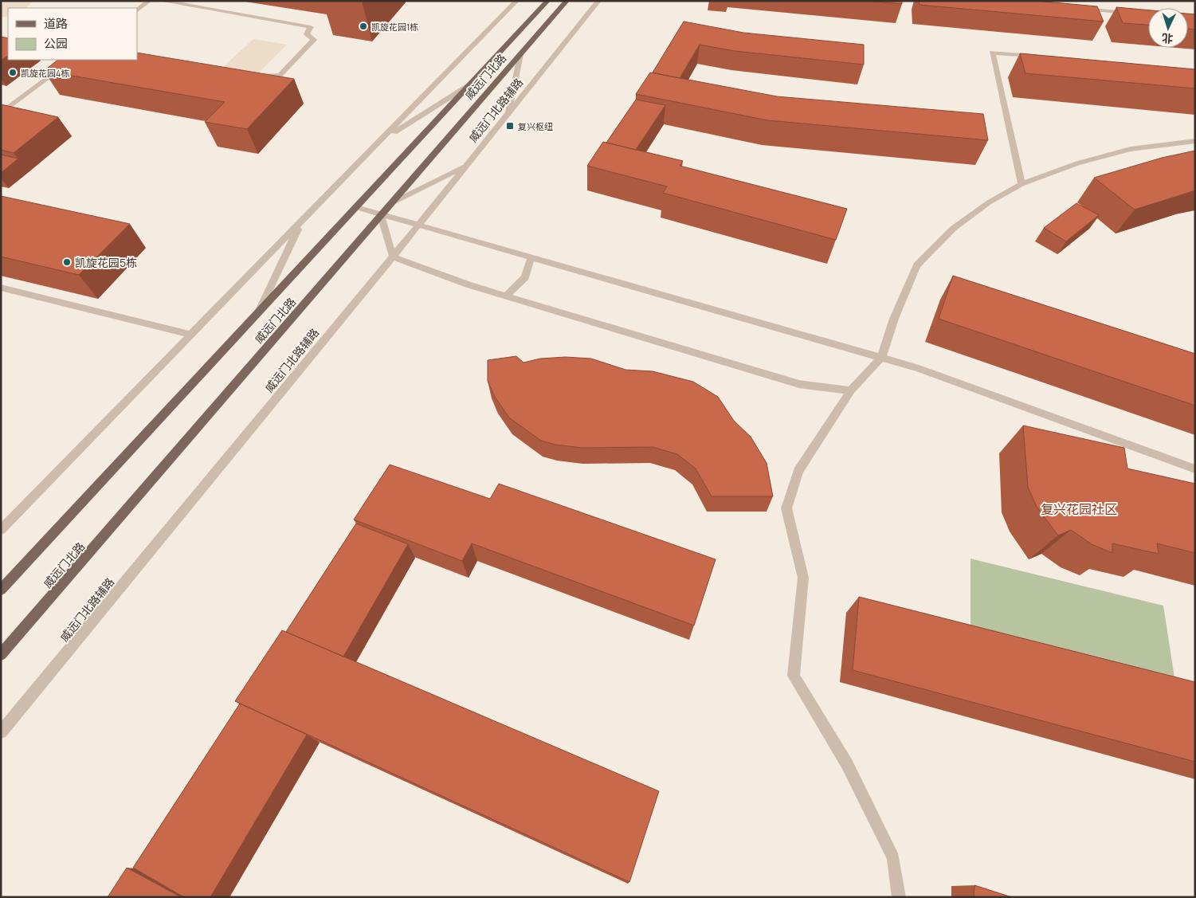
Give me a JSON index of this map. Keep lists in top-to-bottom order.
{
  "streets": {
    "main road": ["威远门北路"],
    "street": ["威远门北路辅路"]
  },
  "districts": ["复兴花园社区"],
  "places": {
    "other": ["凯旋花园1栋", "凯旋花园4栋", "凯旋花园5栋"],
    "transit": ["复兴枢纽"]
  },
  "legend": ["道路", "公园"],
  "north": "bottom"
}
